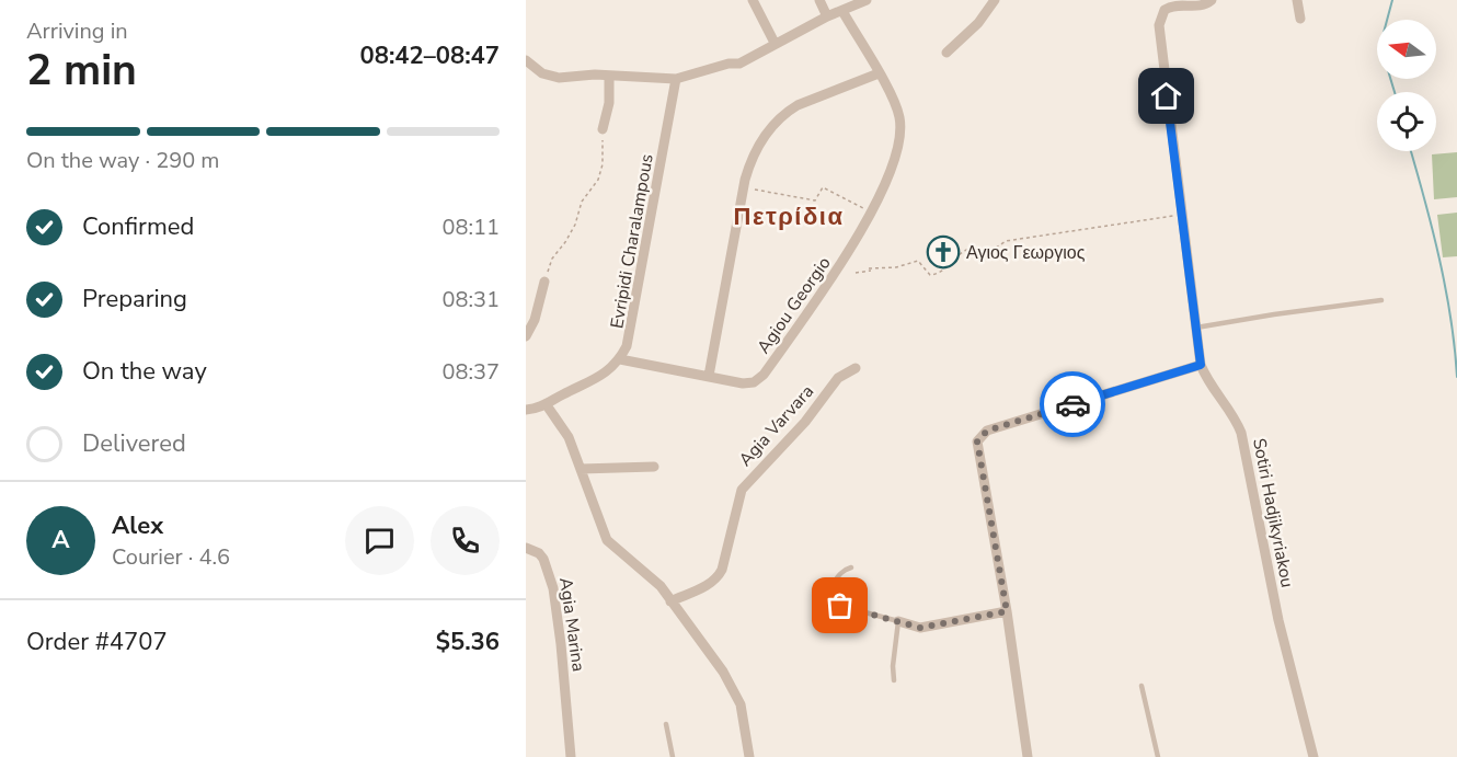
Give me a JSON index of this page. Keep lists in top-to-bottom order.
{
  "streets": {
    "street": [
      "Evripidi Charalampous",
      "Agiou Georgio",
      "Agia Varvara",
      "Sotiri Hadjikyriakou",
      "Agia Marina"
    ]
  },
  "crossings": [
    ["Evripidi Charalampous", "Agiou Georgio"]
  ],
  "districts": ["Πετρίδια"],
  "places": {
    "church": ["Αγιος Γεωργιος"]
  },
  "north": "left",
  "page": {
    "heading": ["2 min", "Arriving in", "08:42–08:47"],
    "panel": [
      "Alex",
      "Courier · 4.6",
      "Order #4707",
      "$5.36"
    ],
    "bar": "On the way · 290 m",
    "list": [
      ["Confirmed", "08:11"],
      ["Preparing", "08:31"],
      ["On the way", "08:37"],
      "Delivered"
    ],
    "round": "A"
  }
}
